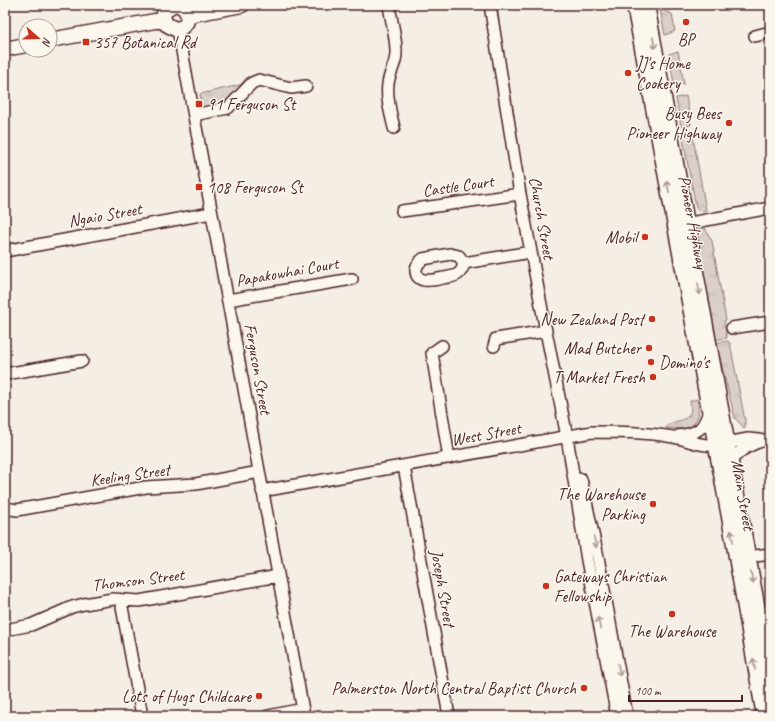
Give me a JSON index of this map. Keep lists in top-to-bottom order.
{
  "streets": {
    "main road": ["Pioneer Highway", "Main Street"],
    "street": [
      "Castle Court",
      "Ngaio Street",
      "Church Street",
      "Papakowhai Court",
      "Ferguson Street",
      "West Street",
      "Keeling Street",
      "Thomson Street",
      "Joseph Street"
    ]
  },
  "crossings": [
    ["Castle Court", "Church Street"],
    ["Ngaio Street", "Ferguson Street"],
    ["Church Street", "West Street"],
    ["Pioneer Highway", "West Street"],
    ["Pioneer Highway", "Main Street"],
    ["Papakowhai Court", "Ferguson Street"],
    ["Ferguson Street", "West Street"],
    ["Ferguson Street", "Keeling Street"],
    ["Ferguson Street", "Thomson Street"],
    ["West Street", "Main Street"],
    ["West Street", "Joseph Street"]
  ],
  "places": {
    "other": [
      "BP",
      "JJ's Home Cookery",
      "Busy Bees Pioneer Highway",
      "Mobil",
      "New Zealand Post",
      "Mad Butcher",
      "Domino's",
      "T Market Fresh",
      "The Warehouse Parking",
      "Gateways Christian Fellowship",
      "The Warehouse",
      "Palmerston North Central Baptist Church",
      "Lots of Hugs Childcare"
    ],
    "transit": ["357 Botanical Rd", "91 Ferguson St", "108 Ferguson St"]
  },
  "scale_bar": "100 m",
  "north": "right"
}
